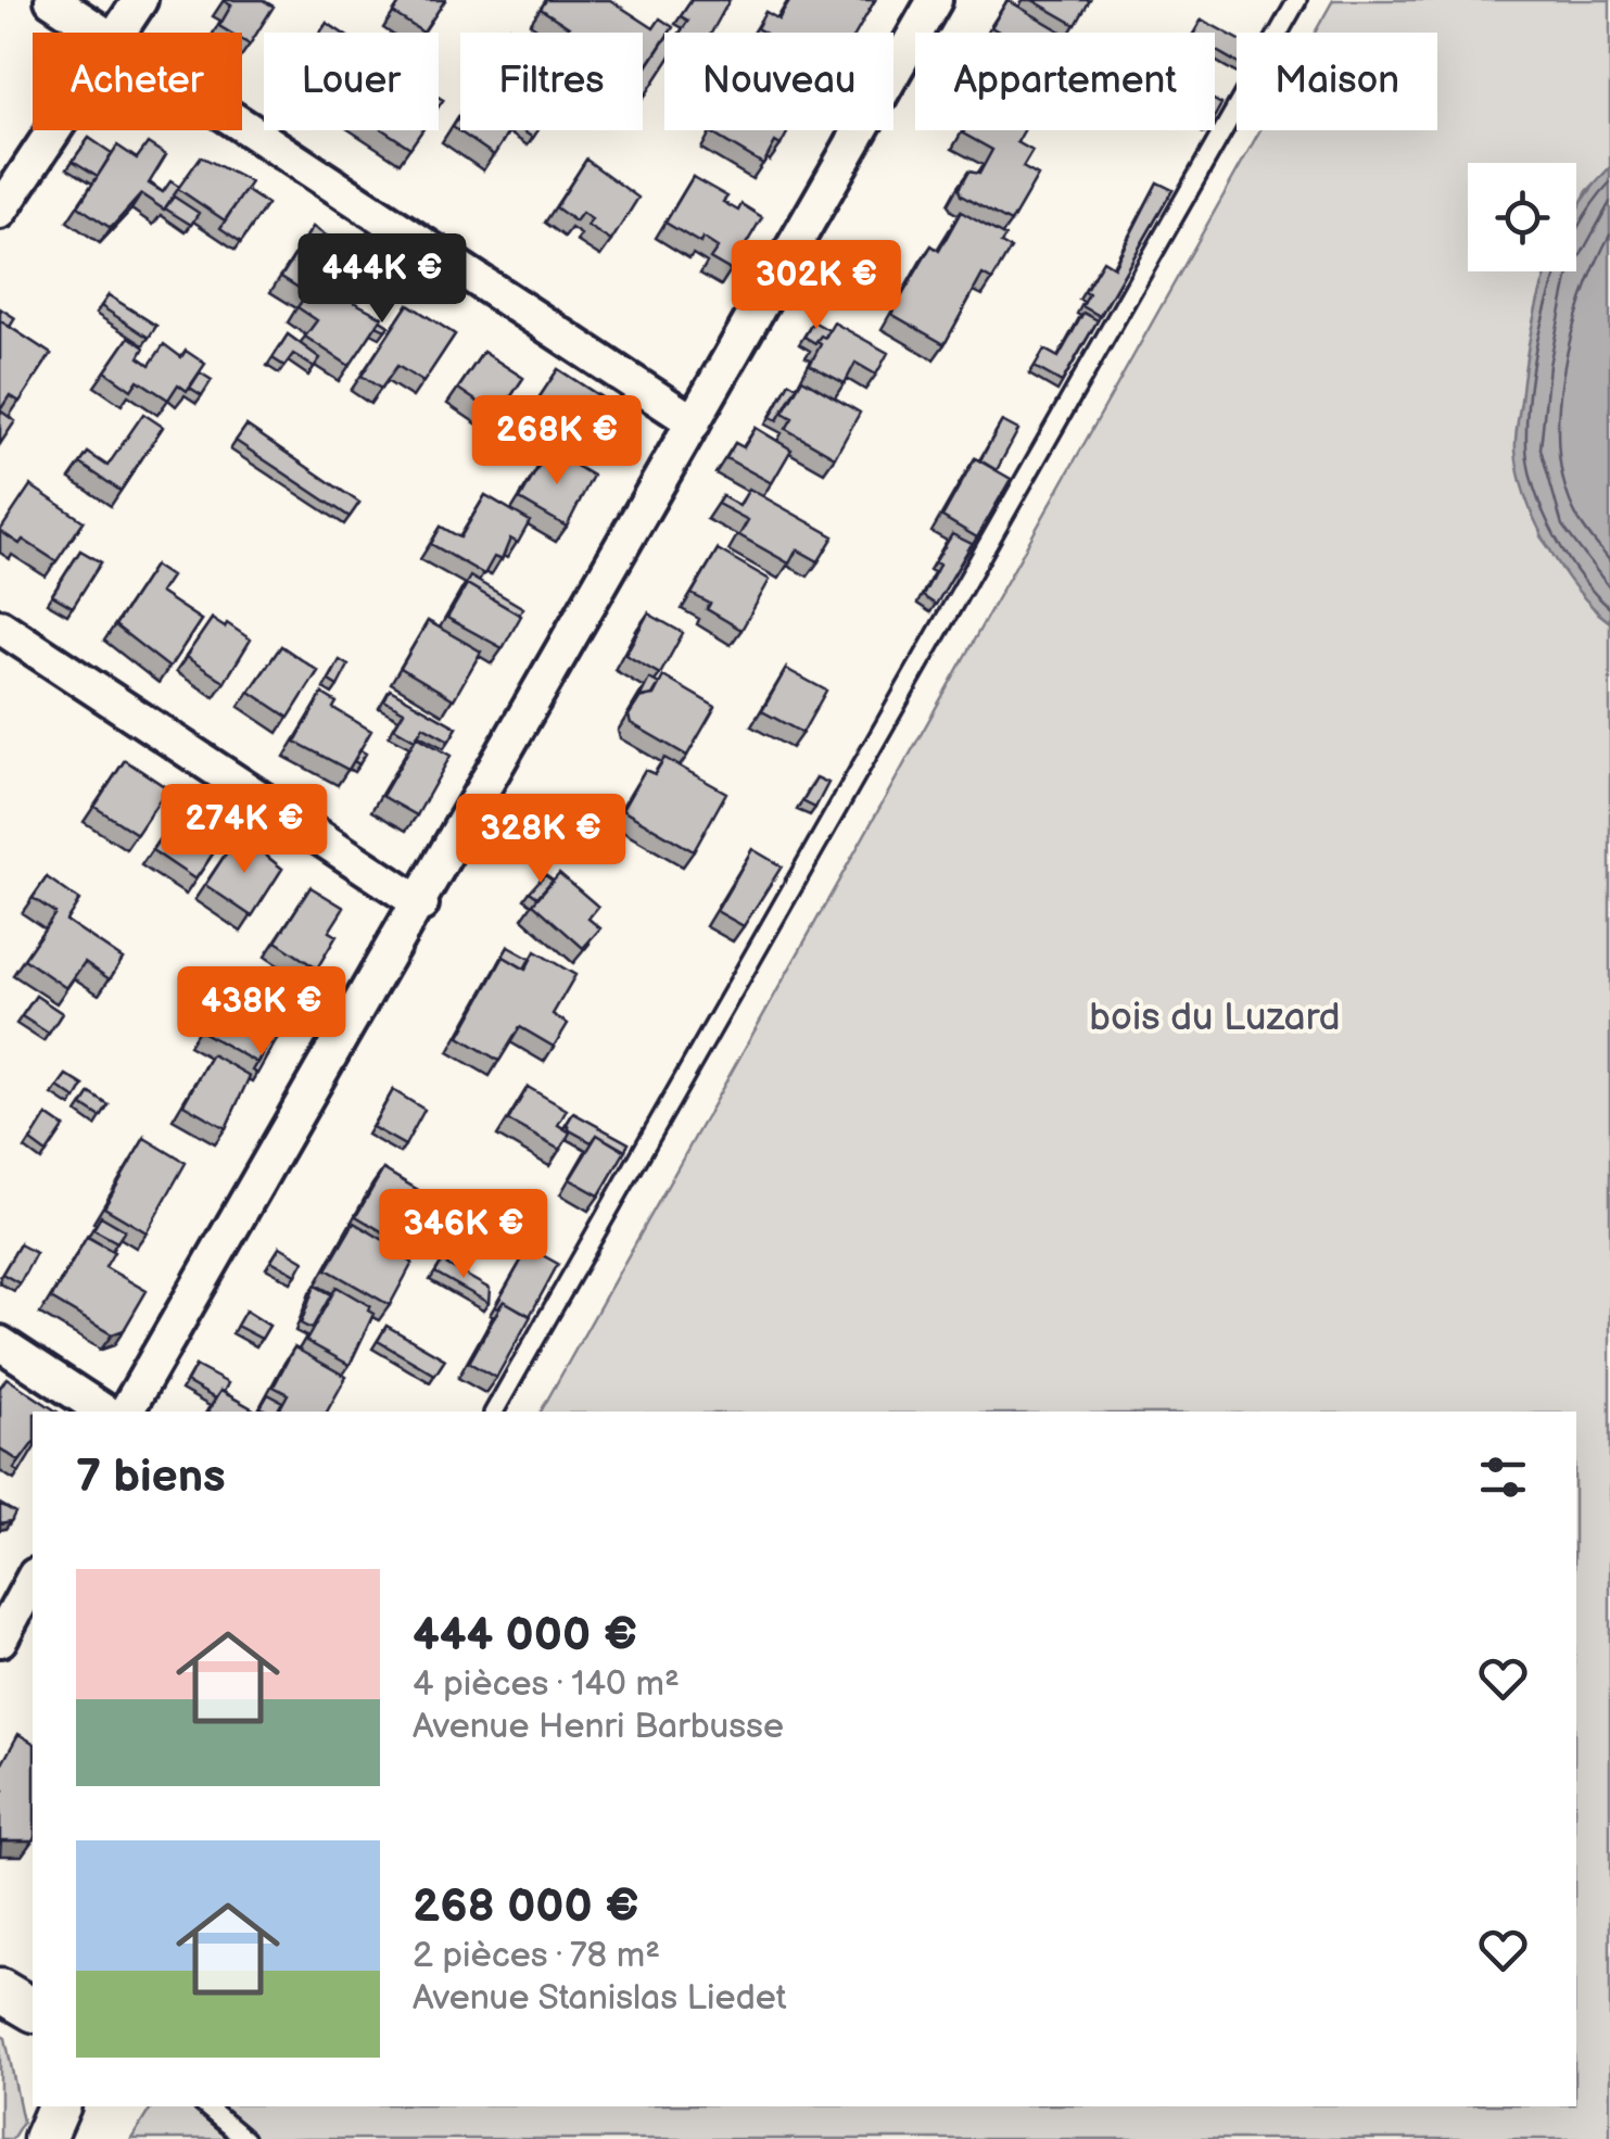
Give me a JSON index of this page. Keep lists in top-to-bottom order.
{
  "parks": ["bois du Luzard"],
  "page": {
    "chip": [
      "Acheter",
      "Louer",
      "Filtres",
      "Nouveau",
      "Appartement",
      "Maison"
    ],
    "price": [
      "444K €",
      "302K €",
      "268K €",
      "274K €",
      "328K €",
      "438K €",
      "346K €"
    ],
    "heading": "7 biens",
    "list": [
      {
        "name": "444 000 €",
        "note": "4 pièces · 140 m² · Avenue Henri Barbusse"
      },
      {
        "name": "268 000 €",
        "note": "2 pièces · 78 m² · Avenue Stanislas Liedet"
      }
    ]
  }
}
